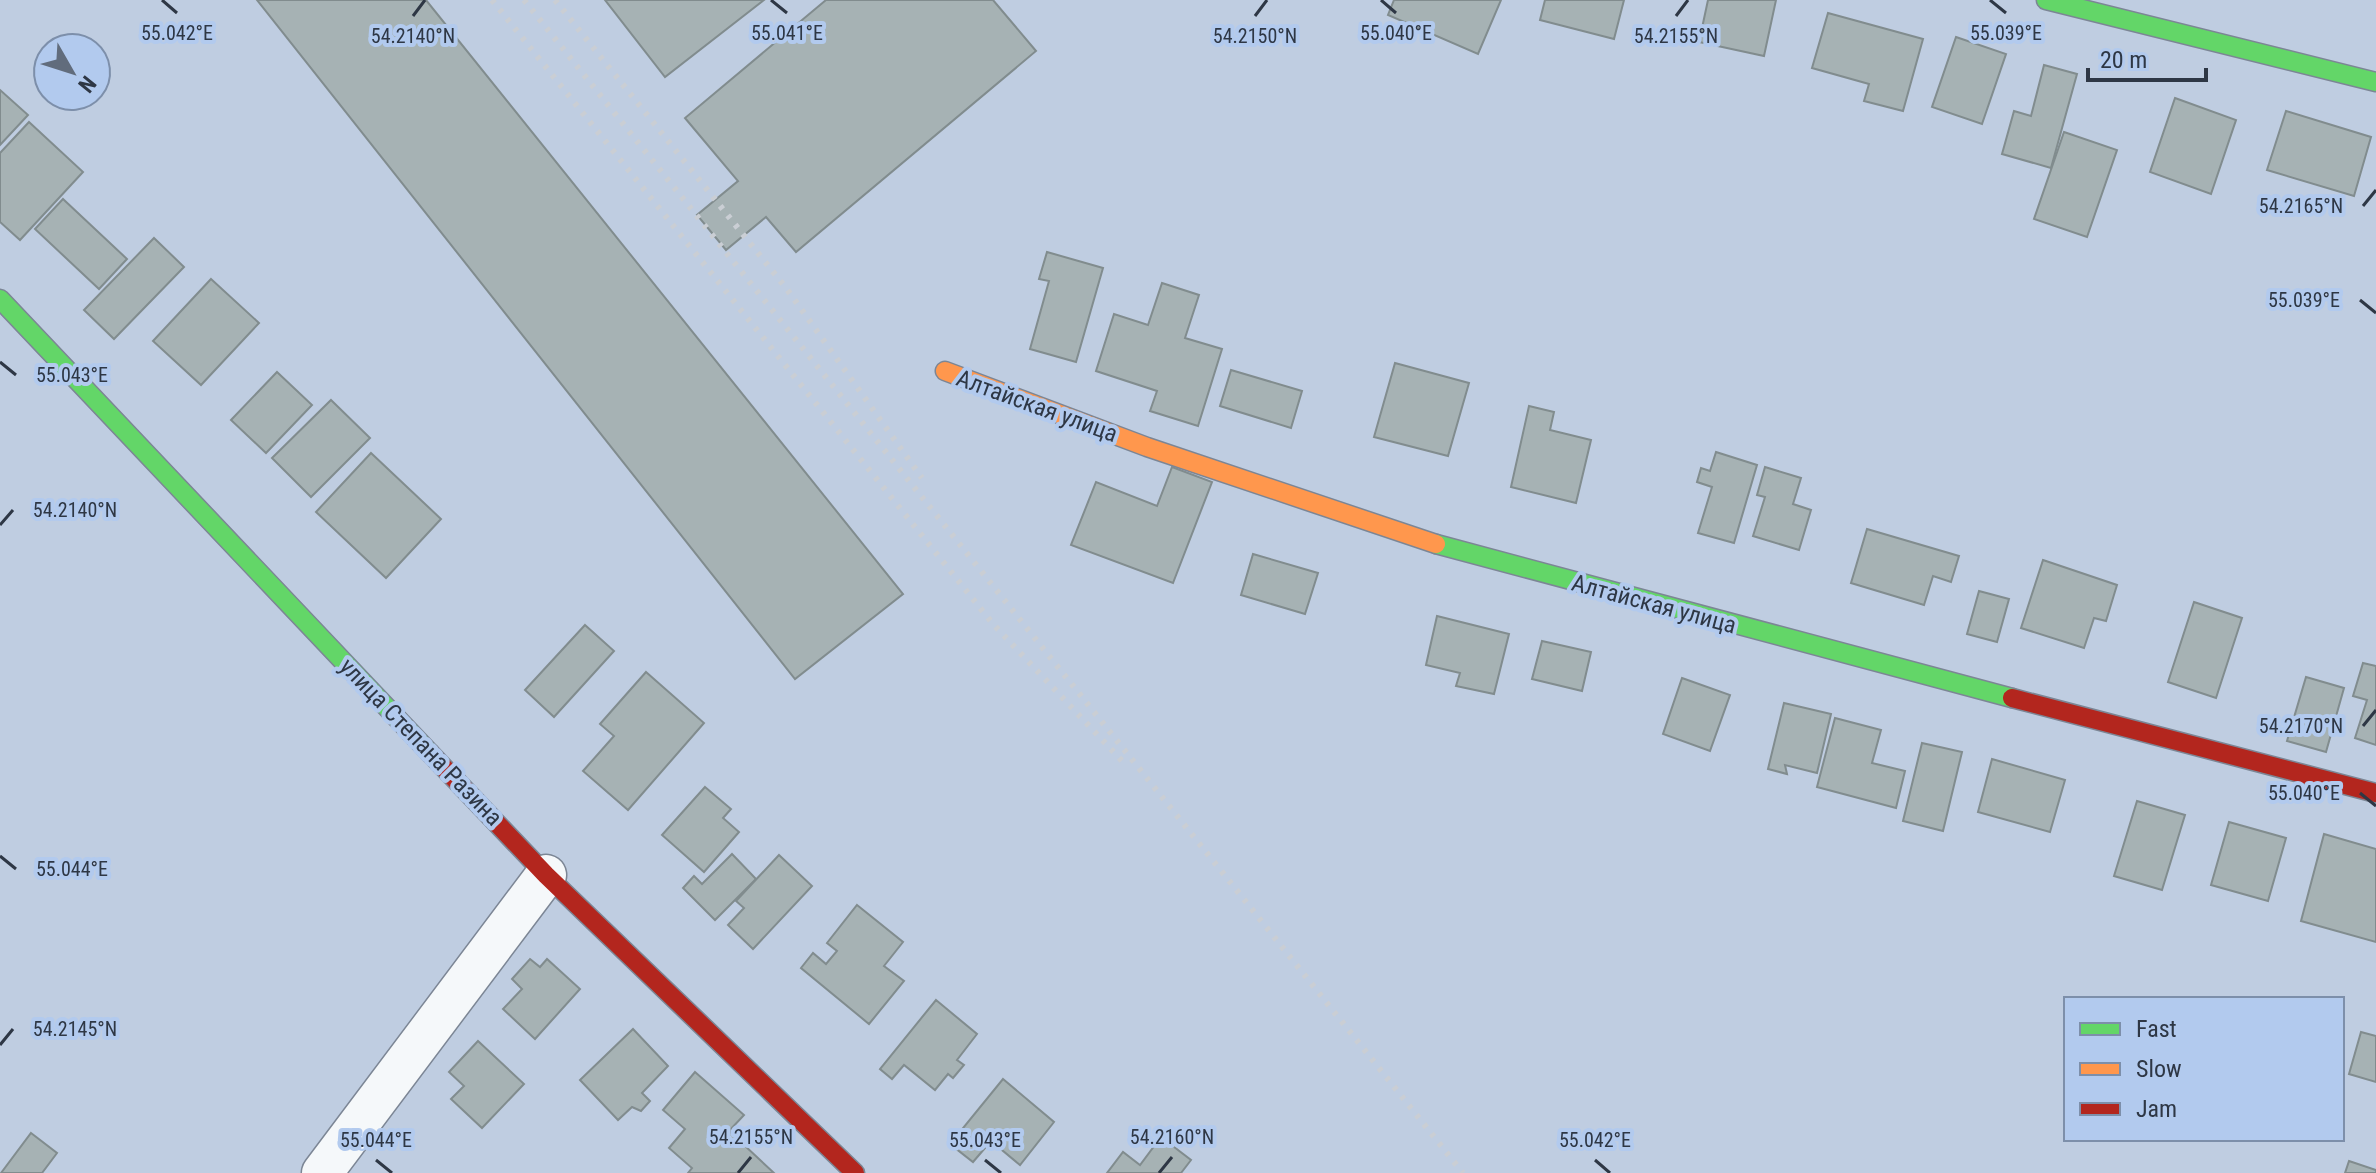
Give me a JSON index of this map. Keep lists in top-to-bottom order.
{
  "streets": {
    "street": ["Алтайская улица", "улица Степана Разина"]
  },
  "legend": ["Fast", "Slow", "Jam"],
  "scale_bar": "20 m",
  "north": "bottom right",
  "coordinates": [
    "55.042°E",
    "55.040°E",
    "55.041°E",
    "55.039°E",
    "54.2140°N",
    "54.2150°N",
    "54.2155°N",
    "54.2165°N",
    "55.043°E",
    "54.2170°N",
    "55.044°E",
    "54.2145°N",
    "54.2160°N"
  ]
}
